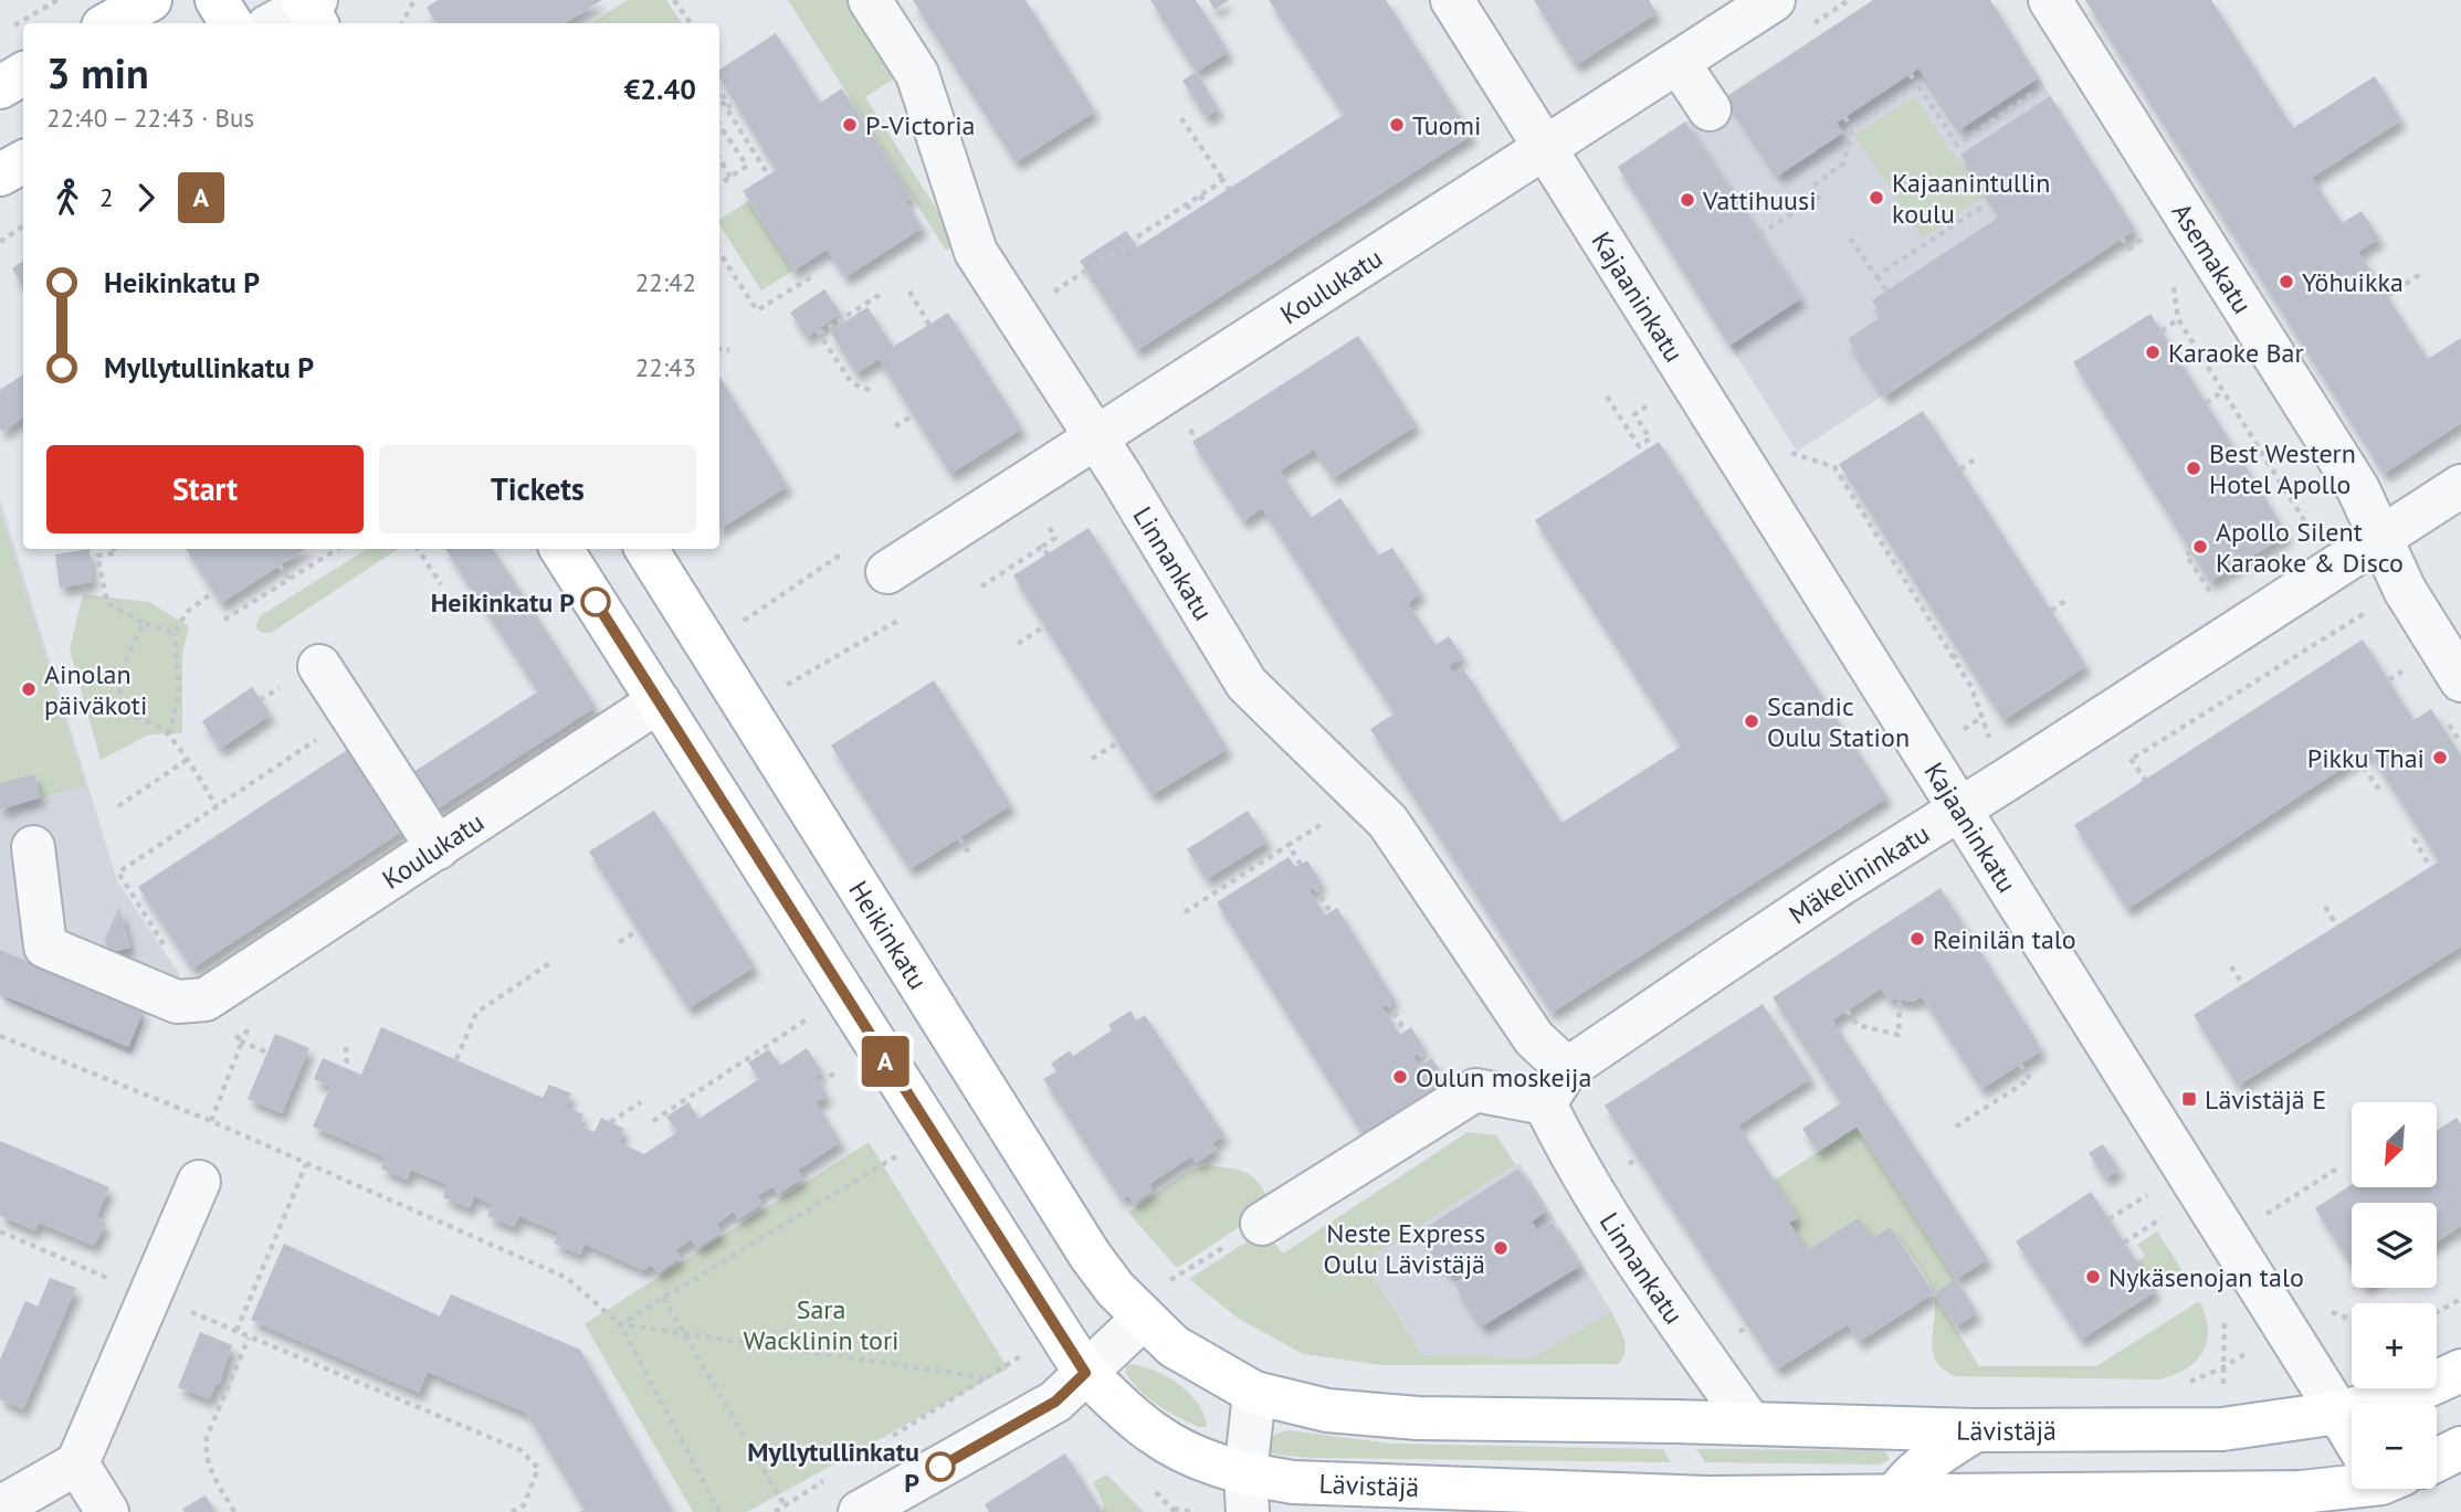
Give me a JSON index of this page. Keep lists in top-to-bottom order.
{
  "streets": {
    "main road": ["Kajaaninkatu", "Heikinkatu", "Lävistäjä"],
    "street": [
      "Asemakatu",
      "Koulukatu",
      "Linnankatu",
      "Mäkelininkatu"
    ]
  },
  "crossings": [
    ["Asemakatu", "Mäkelininkatu"],
    ["Koulukatu", "Kajaaninkatu"],
    ["Koulukatu", "Linnankatu"],
    ["Kajaaninkatu", "Mäkelininkatu"],
    ["Kajaaninkatu", "Lävistäjä"],
    ["Linnankatu", "Mäkelininkatu"],
    ["Linnankatu", "Lävistäjä"],
    ["Heikinkatu", "Lävistäjä"]
  ],
  "parks": ["Sara Wacklinin tori"],
  "places": {
    "other": [
      "P-Victoria",
      "Tuomi",
      "Kajaanintullin koulu",
      "Vattihuusi",
      "Yöhuikka",
      "Karaoke Bar",
      "Best Western Hotel Apollo",
      "Apollo Silent Karaoke & Disco",
      "Heikinkatu P",
      "Ainolan päiväkoti",
      "Scandic Oulu Station",
      "Pikku Thai",
      "Reinilän talo",
      "Oulun moskeija",
      "Neste Express Oulu Lävistäjä",
      "Nykäsenojan talo",
      "Myllytullinkatu P"
    ],
    "transit": ["Lävistäjä E"]
  },
  "lines": ["bus line A"],
  "north": "bottom left",
  "page": {
    "on_map": "A",
    "heading": ["3 min", "22:40 – 22:43 · Bus", "€2.40"],
    "legs": ["2", "A"],
    "list": [
      {
        "name": "Heikinkatu P",
        "value": "22:42"
      },
      {
        "name": "Myllytullinkatu P",
        "value": "22:43"
      }
    ],
    "buttons": ["Start", "Tickets"],
    "map_buttons": ["+", "−"]
  }
}
